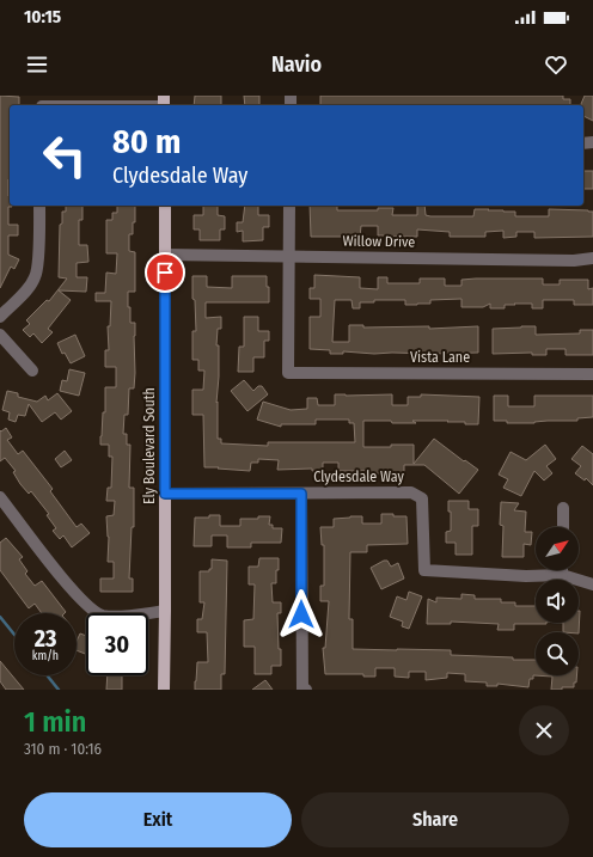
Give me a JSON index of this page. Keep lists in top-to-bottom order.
{
  "streets": {
    "main road": ["Ely Boulevard South"],
    "street": ["Willow Drive", "Vista Lane", "Clydesdale Way"]
  },
  "crossings": [
    ["Willow Drive", "Vista Lane"],
    ["Willow Drive", "Ely Boulevard South"],
    ["Ely Boulevard South", "Clydesdale Way"]
  ],
  "north": "top right",
  "page": {
    "status": "10:15",
    "header": "Navio",
    "turn": ["80 m", "Clydesdale Way"],
    "speed": "23 km/h",
    "limit": "30",
    "heading": ["1 min", "310 m · 10:16"],
    "buttons": ["Exit", "Share"]
  }
}
